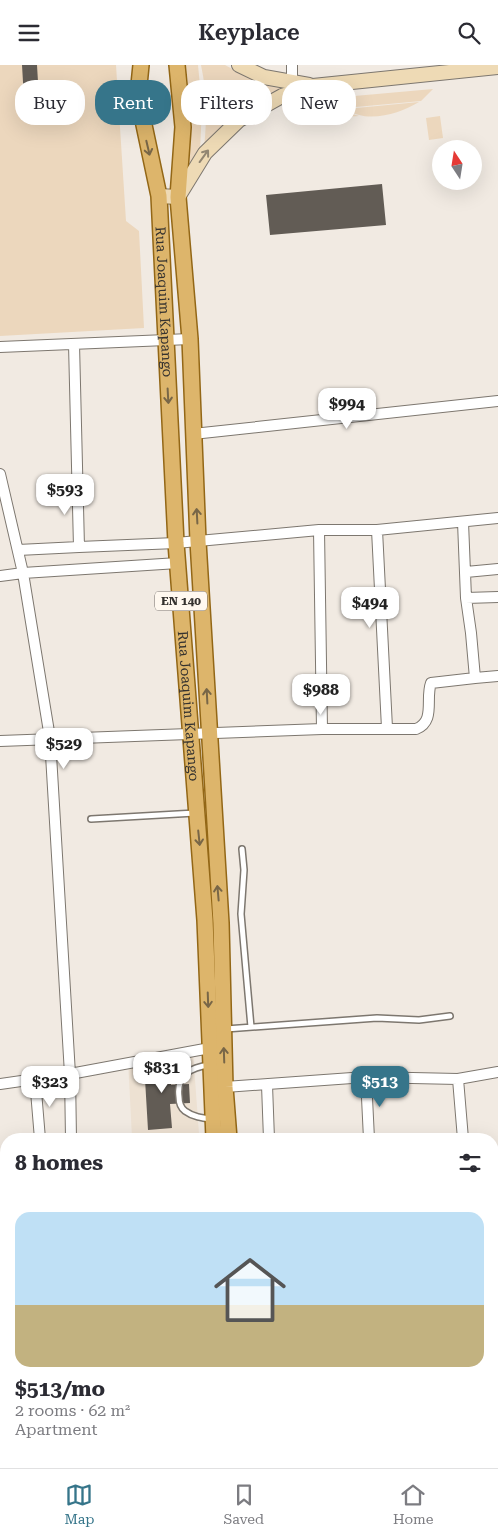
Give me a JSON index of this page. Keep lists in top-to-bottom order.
{
  "streets": {
    "main road": ["Rua Joaquim Kapango", "EN 140"]
  },
  "north": "top",
  "page": {
    "header": "Keyplace",
    "chip": [
      "Buy",
      "Rent",
      "Filters",
      "New"
    ],
    "price": [
      "$994",
      "$593",
      "$494",
      "$988",
      "$529",
      "$831",
      "$323",
      "$513"
    ],
    "heading": "8 homes",
    "list": [
      {
        "name": "$513/mo",
        "note": "2 rooms · 62 m² · Apartment"
      }
    ],
    "tabs": ["Map", "Saved", "Home"]
  }
}
